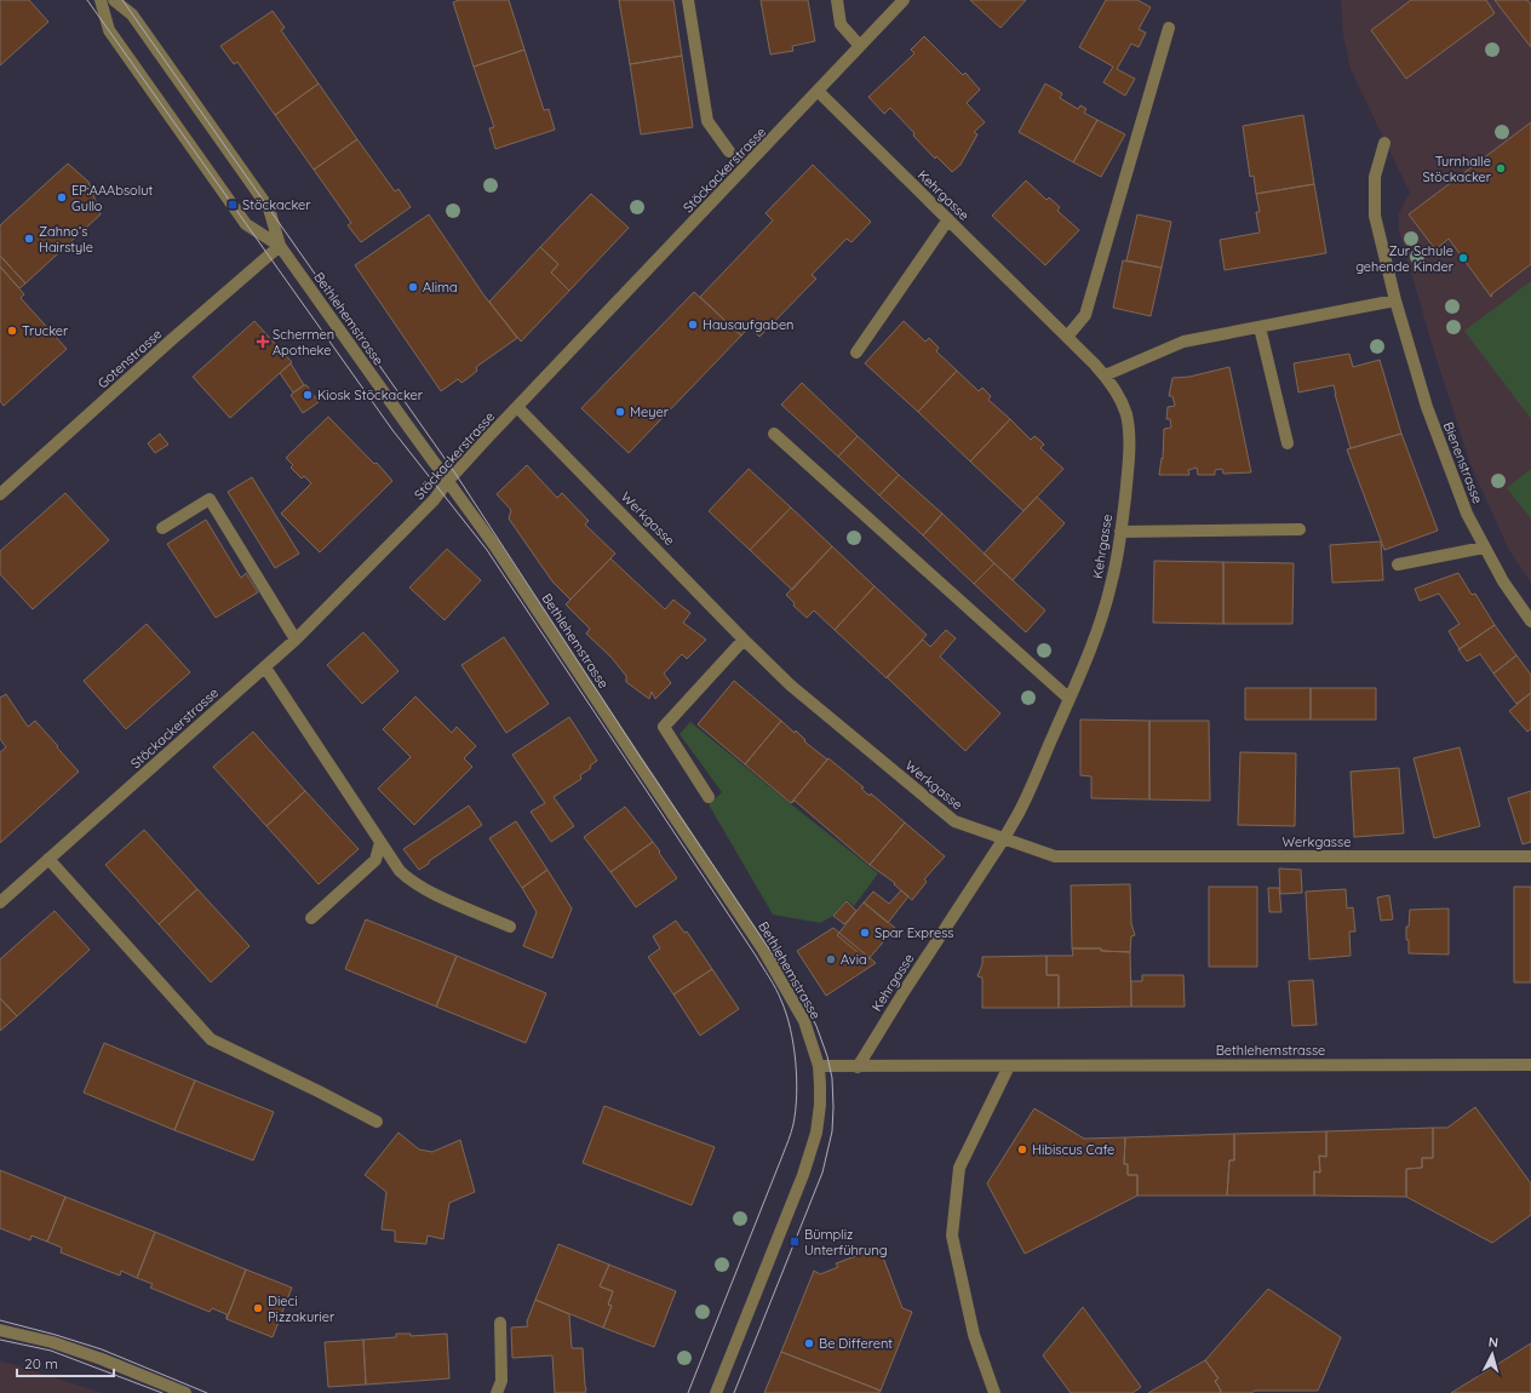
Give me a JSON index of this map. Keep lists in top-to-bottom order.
{
  "streets": {
    "street": [
      "Stöckackerstrasse",
      "Kehrgasse",
      "Bethlehemstrasse",
      "Gotenstrasse",
      "Bienenstrasse",
      "Werkgasse"
    ]
  },
  "crossings": [
    ["Stöckackerstrasse", "Kehrgasse"],
    ["Stöckackerstrasse", "Bethlehemstrasse"],
    ["Stöckackerstrasse", "Werkgasse"],
    ["Kehrgasse", "Bethlehemstrasse"],
    ["Kehrgasse", "Werkgasse"],
    ["Bethlehemstrasse", "Gotenstrasse"]
  ],
  "places": {
    "other": [
      "Turnhalle Stöckacker",
      "EP:AAAbsolut Gullo",
      "Zahno‘s Hairstyle",
      "Zur Schule gehende Kinder",
      "Alima",
      "Hausaufgaben",
      "Trucker",
      "Kiosk Stöckacker",
      "Meyer",
      "Spar Express",
      "Avia",
      "Hibiscus Cafe",
      "Dieci Pizzakurier",
      "Be Different"
    ],
    "transit": ["Stöckacker", "Bümpliz Unterführung"],
    "health": ["Schermen Apotheke"]
  },
  "scale_bar": "20 m",
  "north": "top"
}
